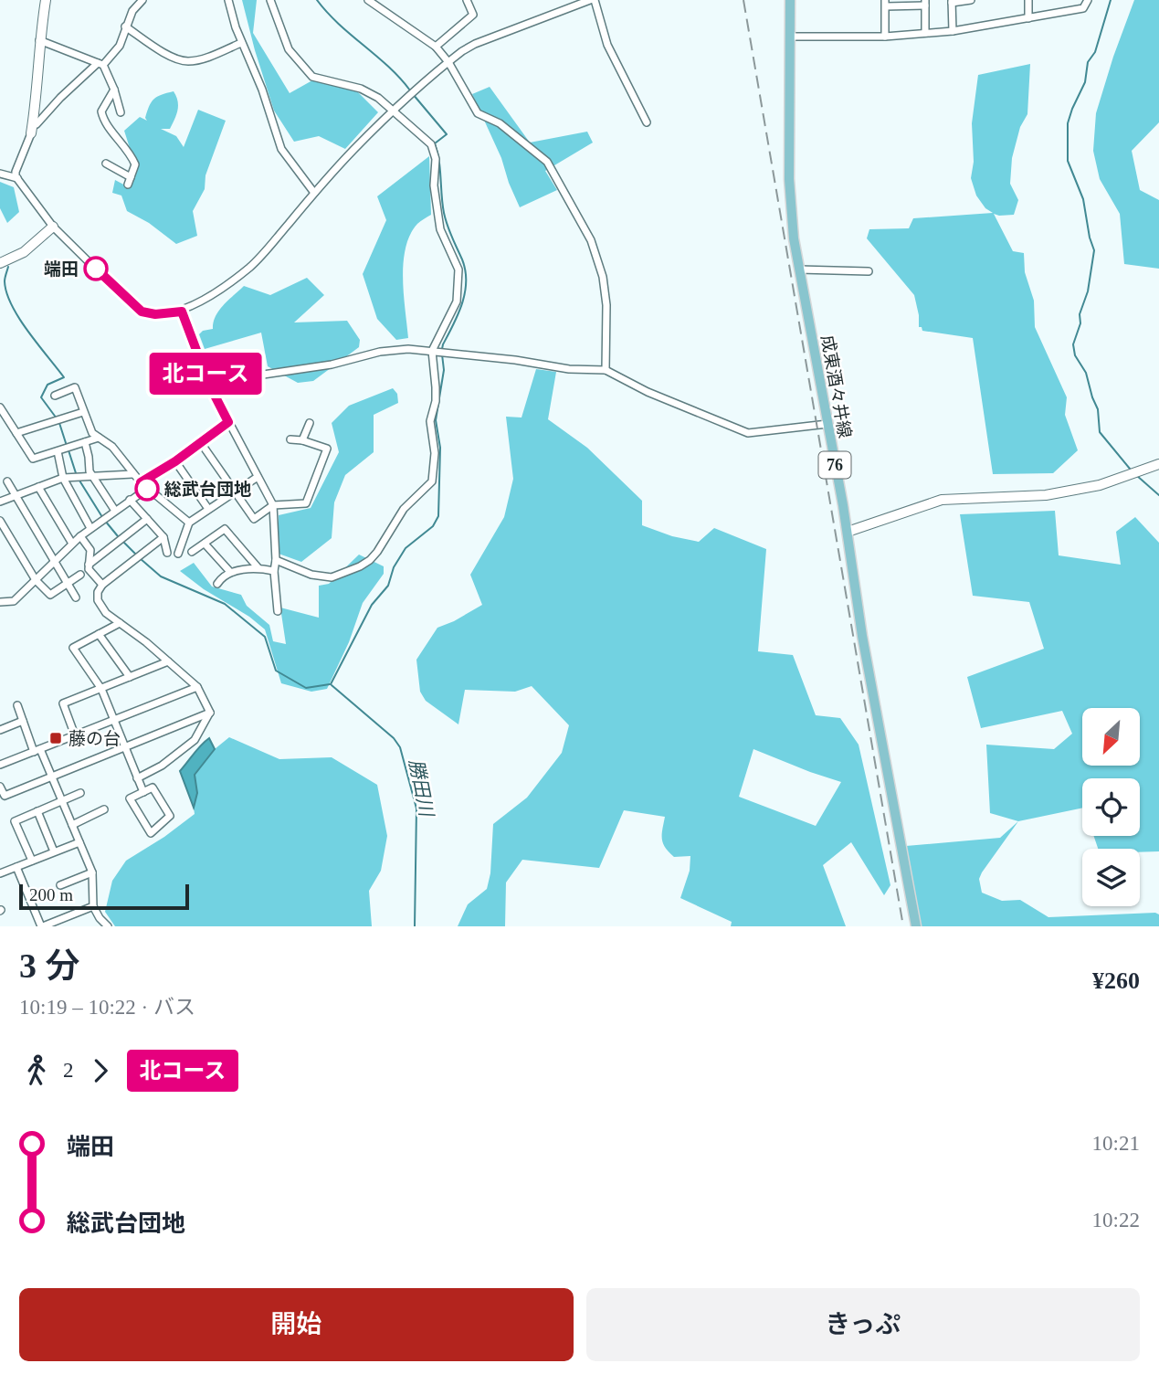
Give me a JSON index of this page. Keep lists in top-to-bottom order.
{
  "streets": {
    "main road": ["成東酒々井線", "76"]
  },
  "water": ["勝田川"],
  "places": {
    "other": ["端田", "総武台団地"],
    "transit": ["藤の台"]
  },
  "lines": ["bus line 北コース"],
  "scale_bar": "200 m",
  "north": "bottom left",
  "page": {
    "on_map": "北コース",
    "scale": "200 m",
    "heading": ["3 分", "10:19 – 10:22 · バス", "¥260"],
    "legs": ["2", "北コース"],
    "list": [
      {
        "name": "端田",
        "value": "10:21"
      },
      {
        "name": "総武台団地",
        "value": "10:22"
      }
    ],
    "buttons": ["開始", "きっぷ"]
  }
}
